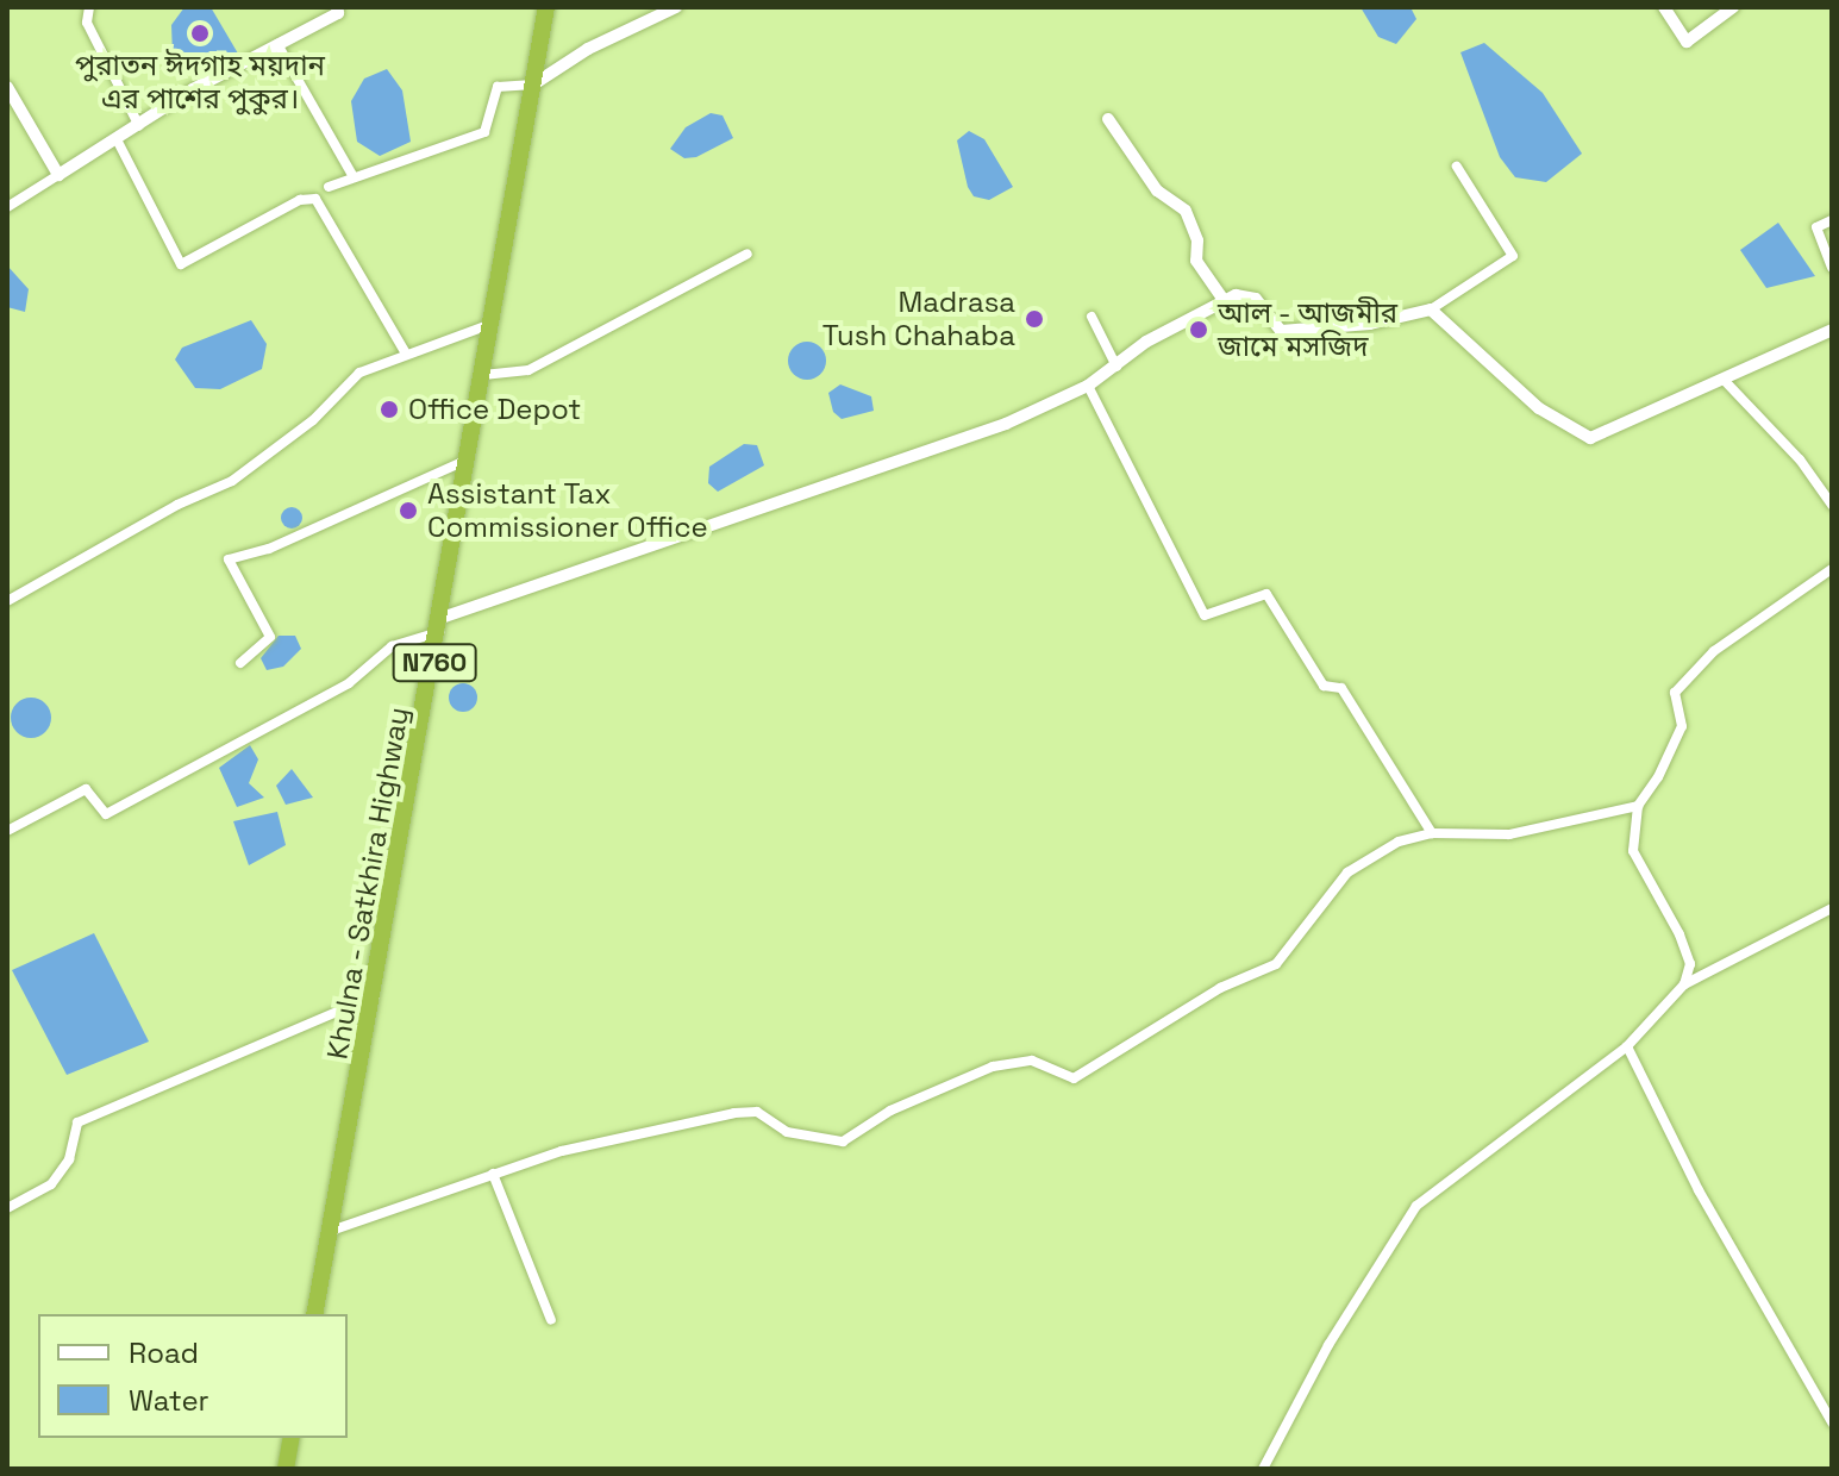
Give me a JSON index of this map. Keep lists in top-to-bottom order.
{
  "streets": {
    "highway": ["N760", "Khulna - Satkhira Highway"]
  },
  "places": [
    "পুরাতন ঈদগাহ ময়দান এর পাশের পুকুর।",
    "Madrasa Tush Chahaba",
    "আল - আজমীর জামে মসজিদ",
    "Office Depot",
    "Assistant Tax Commissioner Office"
  ],
  "legend": ["Road", "Water"]
}
